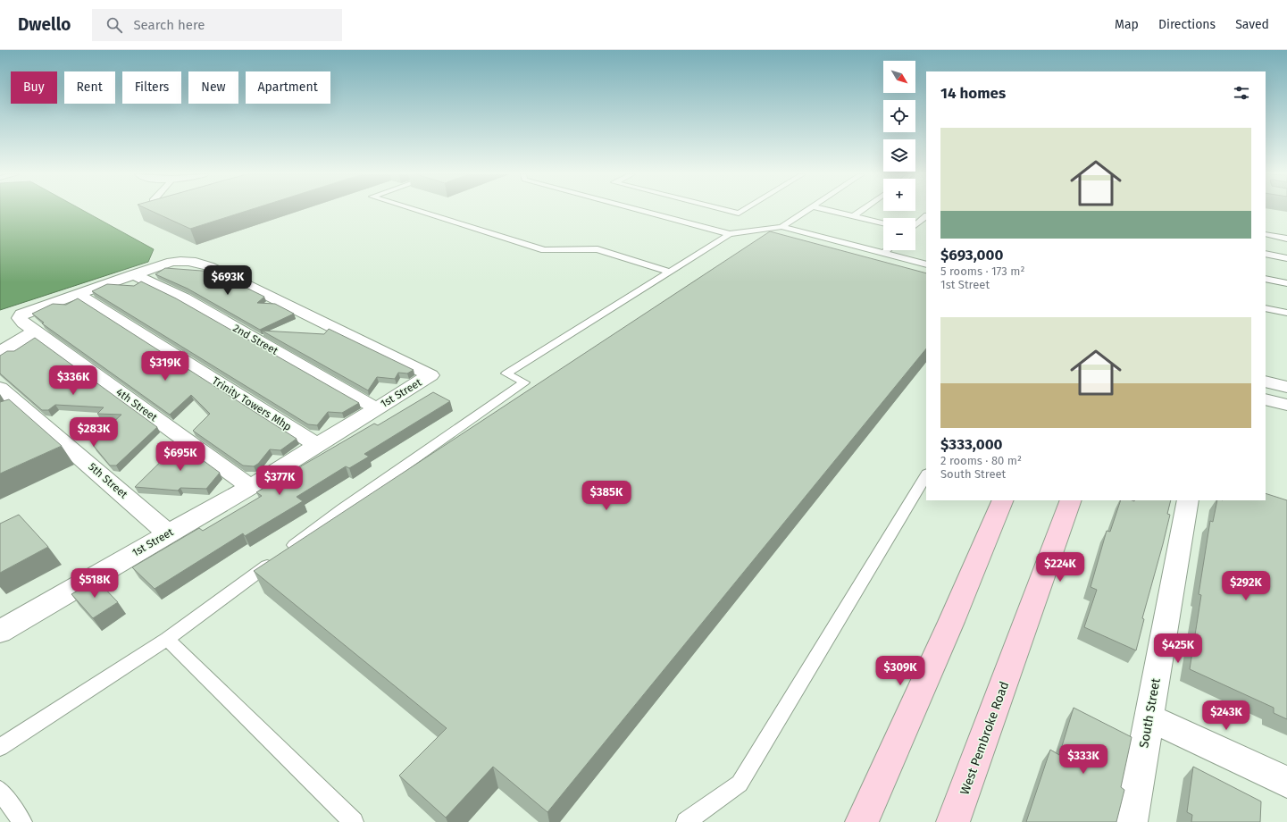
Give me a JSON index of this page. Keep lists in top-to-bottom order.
{
  "streets": {
    "main road": ["West Pembroke Road"],
    "street": [
      "2nd Street",
      "1st Street",
      "Trinity Towers Mhp",
      "4th Street",
      "5th Street",
      "South Street"
    ]
  },
  "crossings": [
    ["2nd Street", "1st Street"],
    ["1st Street", "Trinity Towers Mhp"],
    ["1st Street", "4th Street"],
    ["1st Street", "5th Street"]
  ],
  "north": "bottom right",
  "page": {
    "header": "Dwello",
    "search": "Search here",
    "nav": ["Map", "Directions", "Saved"],
    "map_buttons": ["+", "−"],
    "chip": [
      "Buy",
      "Rent",
      "Filters",
      "New",
      "Apartment"
    ],
    "heading": "14 homes",
    "list": [
      {
        "name": "$693,000",
        "note": "5 rooms · 173 m² · 1st Street"
      },
      {
        "name": "$333,000",
        "note": "2 rooms · 80 m² · South Street"
      }
    ],
    "price": [
      "$693K",
      "$319K",
      "$336K",
      "$283K",
      "$695K",
      "$377K",
      "$385K",
      "$224K",
      "$518K",
      "$292K",
      "$425K",
      "$309K",
      "$243K",
      "$333K"
    ]
  }
}
